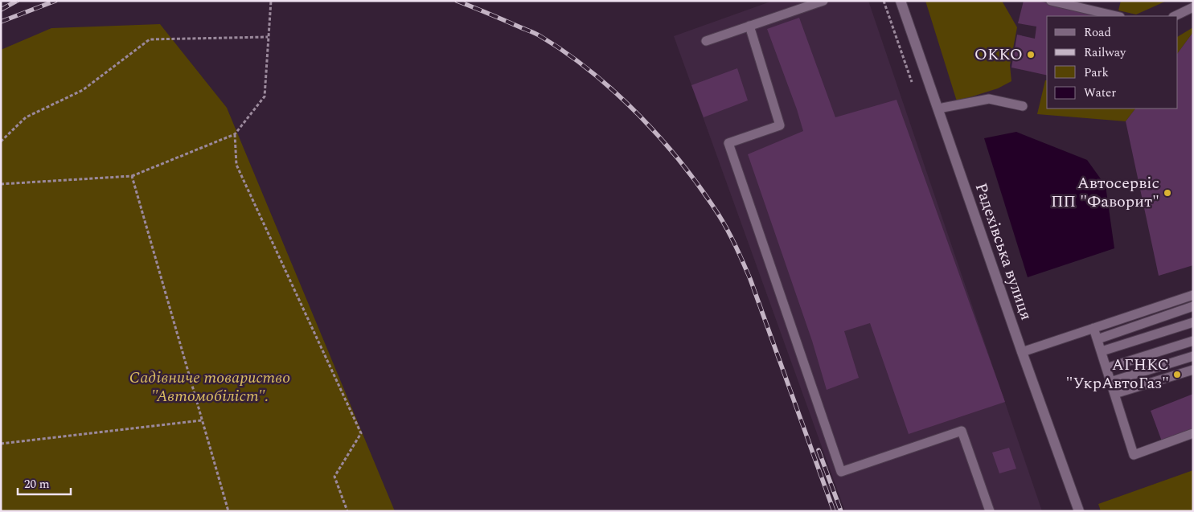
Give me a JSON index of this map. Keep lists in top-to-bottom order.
{
  "streets": {
    "street": ["Радехівська вулиця"]
  },
  "parks": ["Садівниче товариство \"Автомобіліст\"."],
  "places": ["ОККО", "Автосервіс ПП \"Фаворит\"", "АГНКС \"УкрАвтоГаз\""],
  "legend": [
    "Road",
    "Railway",
    "Park",
    "Water"
  ],
  "scale_bar": "20 m"
}
